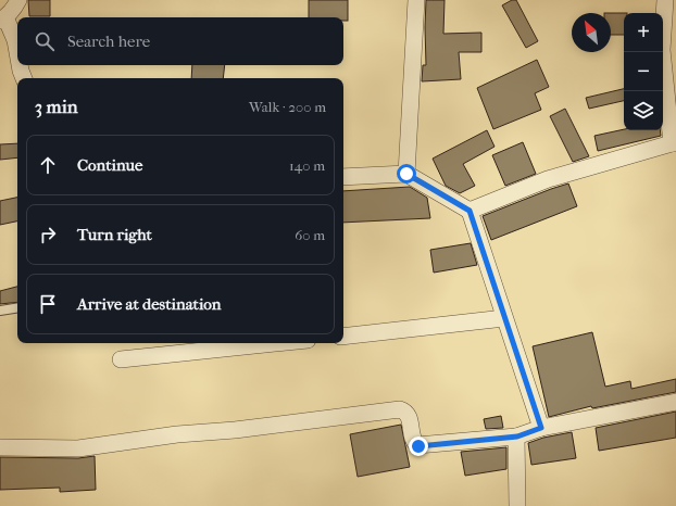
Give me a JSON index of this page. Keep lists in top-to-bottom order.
{
  "north": "top left",
  "page": {
    "map_buttons": ["+", "−"],
    "search": "Search here",
    "heading": ["3 min", "Walk · 200 m"],
    "list": [
      ["Continue", "140 m"],
      ["Turn right", "60 m"],
      "Arrive at destination"
    ]
  }
}
